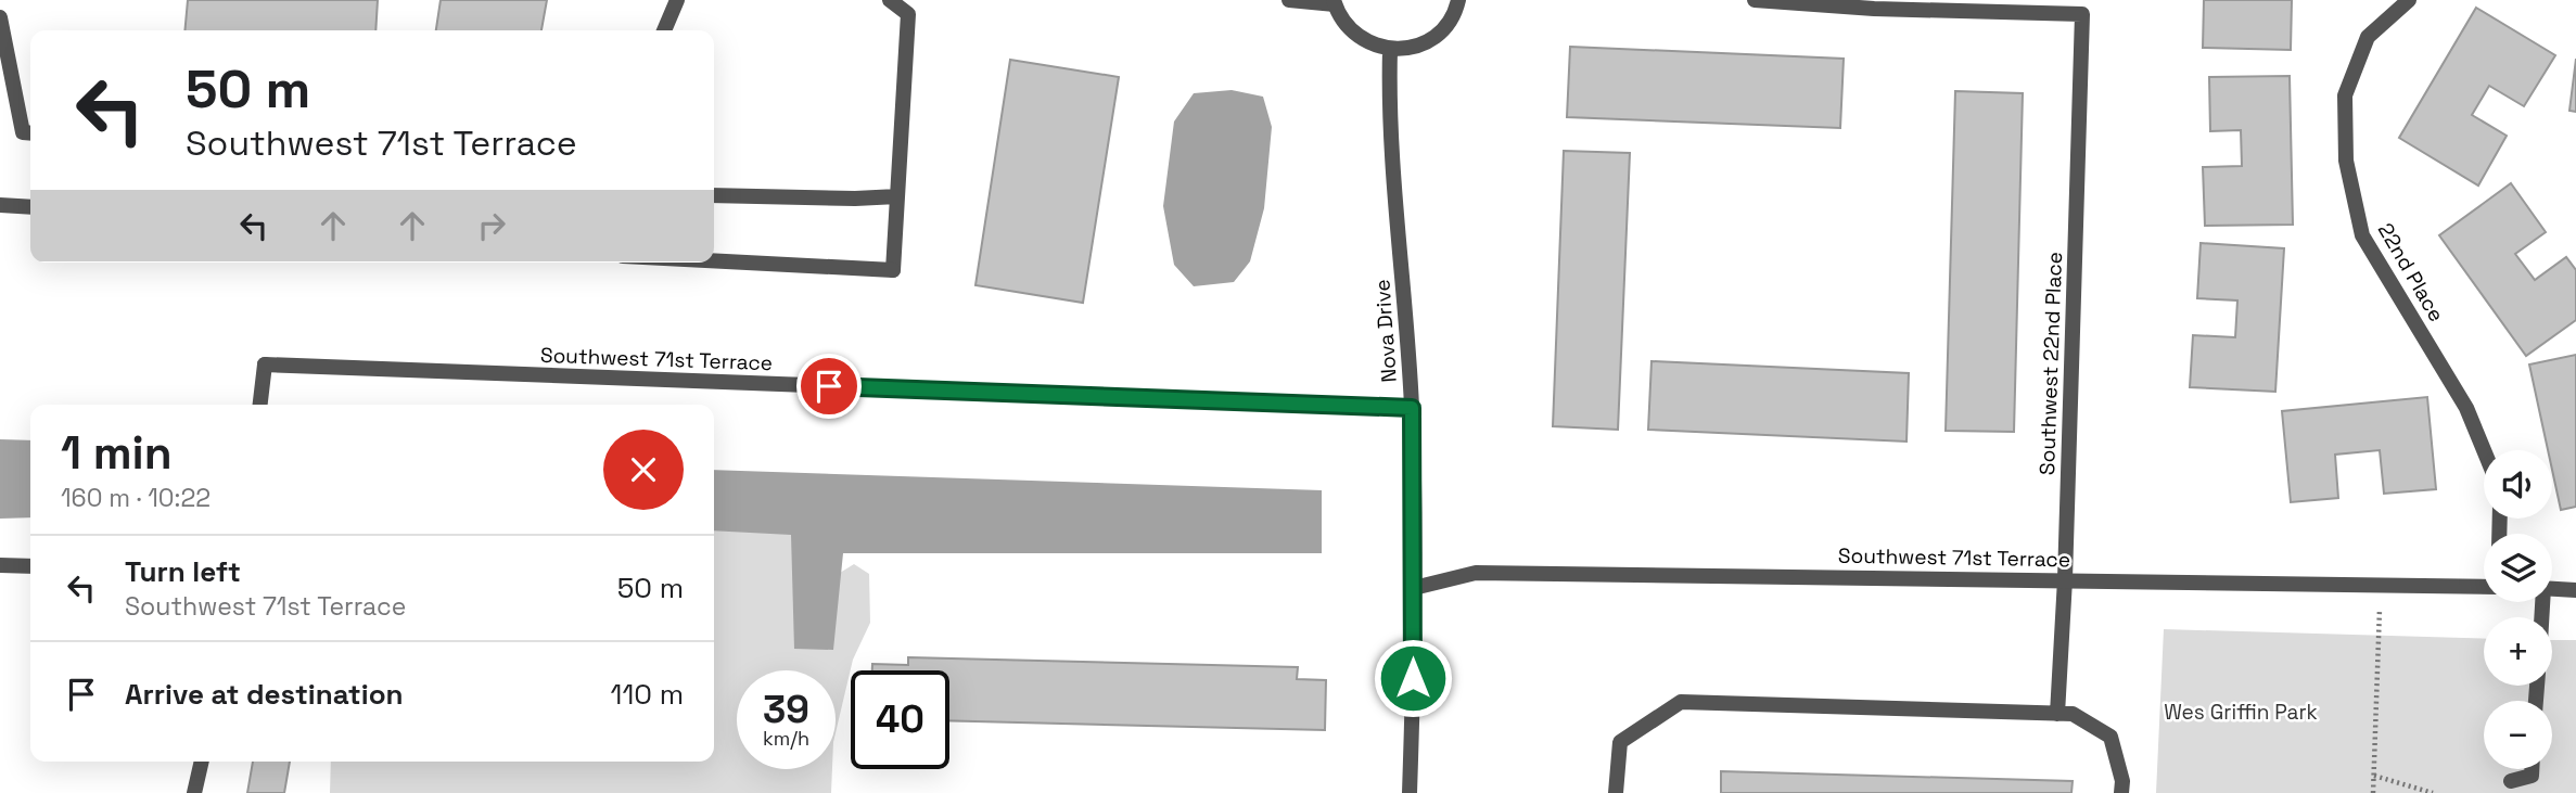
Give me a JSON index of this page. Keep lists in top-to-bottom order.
{
  "streets": {
    "street": [
      "22nd Place",
      "Nova Drive",
      "Southwest 71st Terrace",
      "Southwest 22nd Place"
    ]
  },
  "crossings": [
    ["Nova Drive", "Southwest 71st Terrace"],
    ["Southwest 71st Terrace", "Southwest 22nd Place"]
  ],
  "parks": ["Wes Griffin Park"],
  "page": {
    "turn": ["50 m", "Southwest 71st Terrace"],
    "heading": ["1 min", "160 m · 10:22"],
    "map_buttons": ["+", "−"],
    "list": [
      {
        "name": "Turn left",
        "note": "Southwest 71st Terrace",
        "value": "50 m"
      },
      {
        "name": "Arrive at destination",
        "value": "110 m"
      }
    ],
    "speed": "39 km/h",
    "limit": "40"
  }
}
